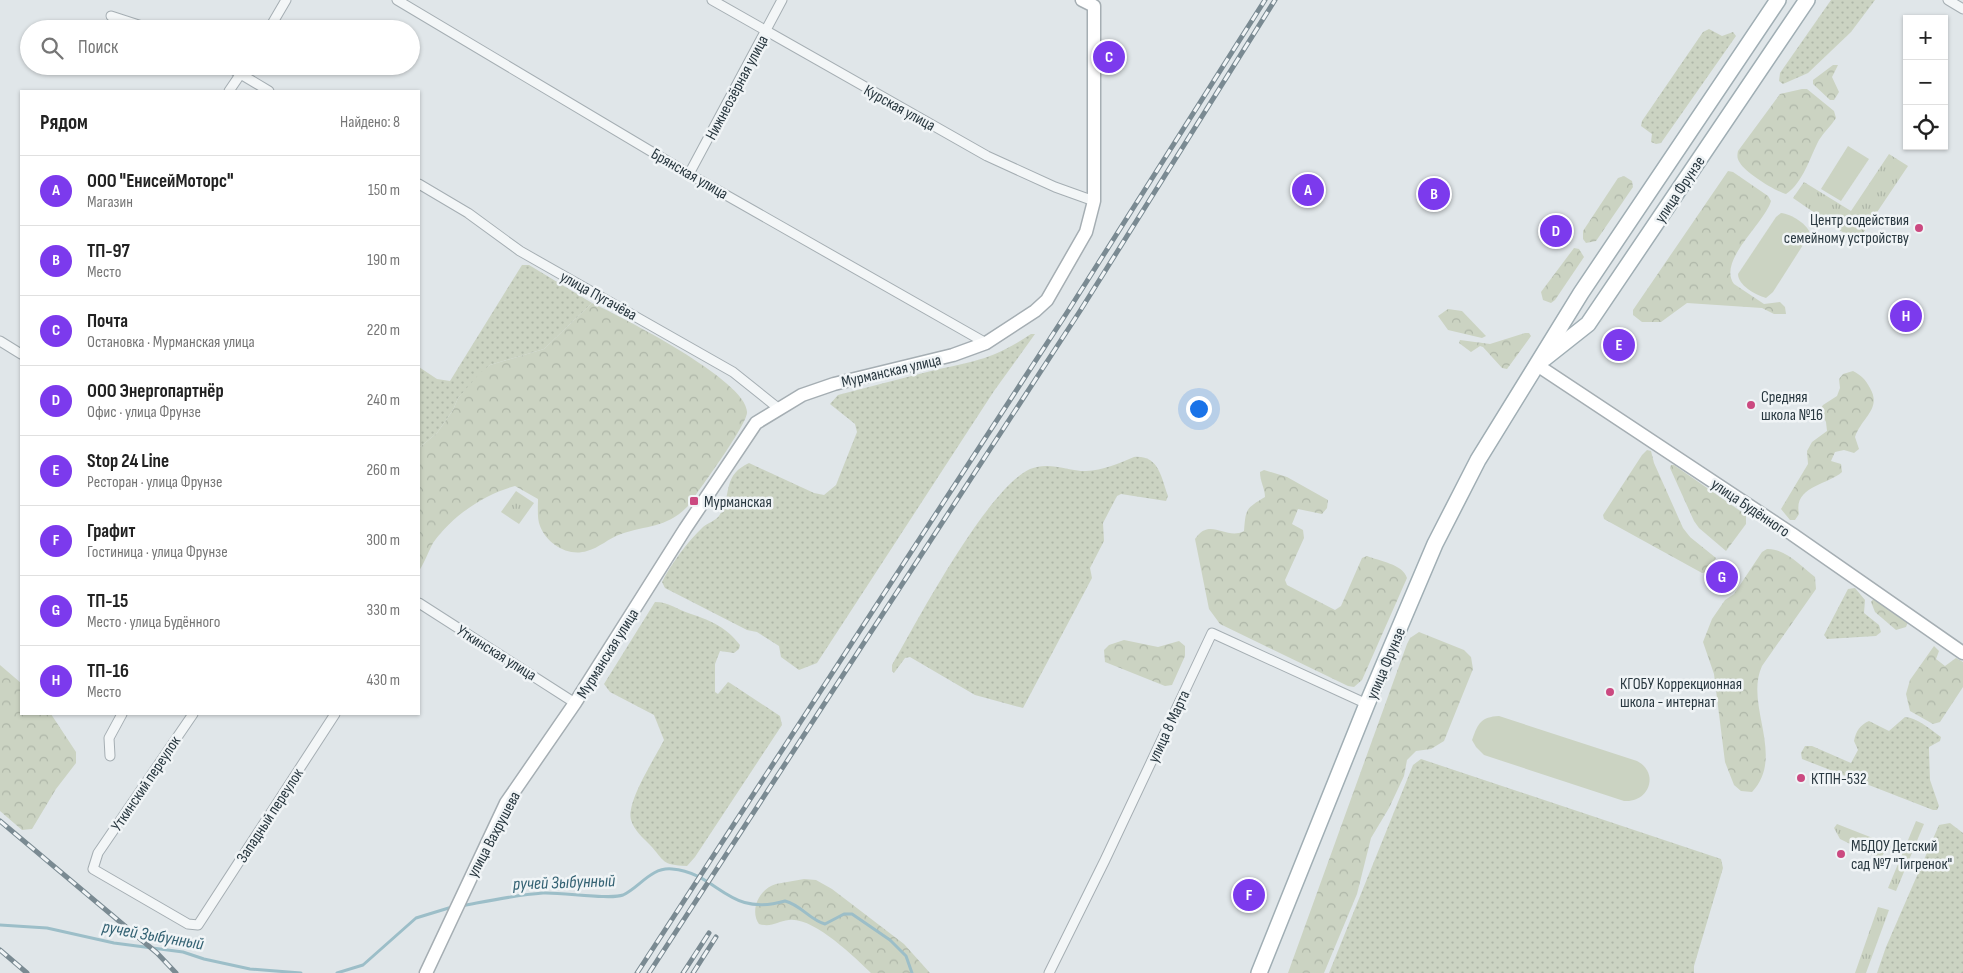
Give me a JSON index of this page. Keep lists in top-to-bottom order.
{
  "streets": {
    "main road": [
      "улица Фрунзе",
      "Мурманская улица",
      "улица Будённого",
      "улица Вахрушева"
    ],
    "street": [
      "Нижнеозёрная улица",
      "Курская улица",
      "Брянская улица",
      "улица Пугачёва",
      "Уткинская улица",
      "улица 8 Марта",
      "Уткинский переулок",
      "Западный переулок"
    ]
  },
  "crossings": [
    ["Нижнеозёрная улица", "Курская улица"],
    ["Нижнеозёрная улица", "Брянская улица"],
    ["Курская улица", "Мурманская улица"],
    ["Брянская улица", "Мурманская улица"],
    ["улица Фрунзе", "улица Будённого"],
    ["улица Фрунзе", "улица 8 Марта"],
    ["улица Пугачёва", "Мурманская улица"],
    ["Мурманская улица", "Уткинская улица"],
    ["Мурманская улица", "улица Вахрушева"],
    ["Уткинская улица", "улица Вахрушева"],
    ["Уткинский переулок", "Западный переулок"]
  ],
  "water": ["ручей Зыбунный"],
  "places": {
    "other": [
      "Центр содействия семейному устройству",
      "Средняя школа №16",
      "КГОБУ Коррекционная школа - интернат",
      "КТПН-532",
      "МБДОУ Детский сад №7 \"Тигренок\""
    ],
    "transit": ["Мурманская"]
  },
  "page": {
    "map_buttons": ["+", "−"],
    "search": "Поиск",
    "pins": [
      "C",
      "A",
      "B",
      "D",
      "H",
      "E",
      "G",
      "F"
    ],
    "heading": ["Рядом", "Найдено: 8"],
    "list": [
      {
        "mark": "A",
        "name": "ООО \"ЕнисейМоторс\"",
        "note": "Магазин",
        "value": "150 m"
      },
      {
        "mark": "B",
        "name": "ТП-97",
        "note": "Место",
        "value": "190 m"
      },
      {
        "mark": "C",
        "name": "Почта",
        "note": "Остановка · Мурманская улица",
        "value": "220 m"
      },
      {
        "mark": "D",
        "name": "ООО Энергопартнёр",
        "note": "Офис · улица Фрунзе",
        "value": "240 m"
      },
      {
        "mark": "E",
        "name": "Stop 24 Line",
        "note": "Ресторан · улица Фрунзе",
        "value": "260 m"
      },
      {
        "mark": "F",
        "name": "Графит",
        "note": "Гостиница · улица Фрунзе",
        "value": "300 m"
      },
      {
        "mark": "G",
        "name": "ТП-15",
        "note": "Место · улица Будённого",
        "value": "330 m"
      },
      {
        "mark": "H",
        "name": "ТП-16",
        "note": "Место",
        "value": "430 m"
      }
    ]
  }
}
